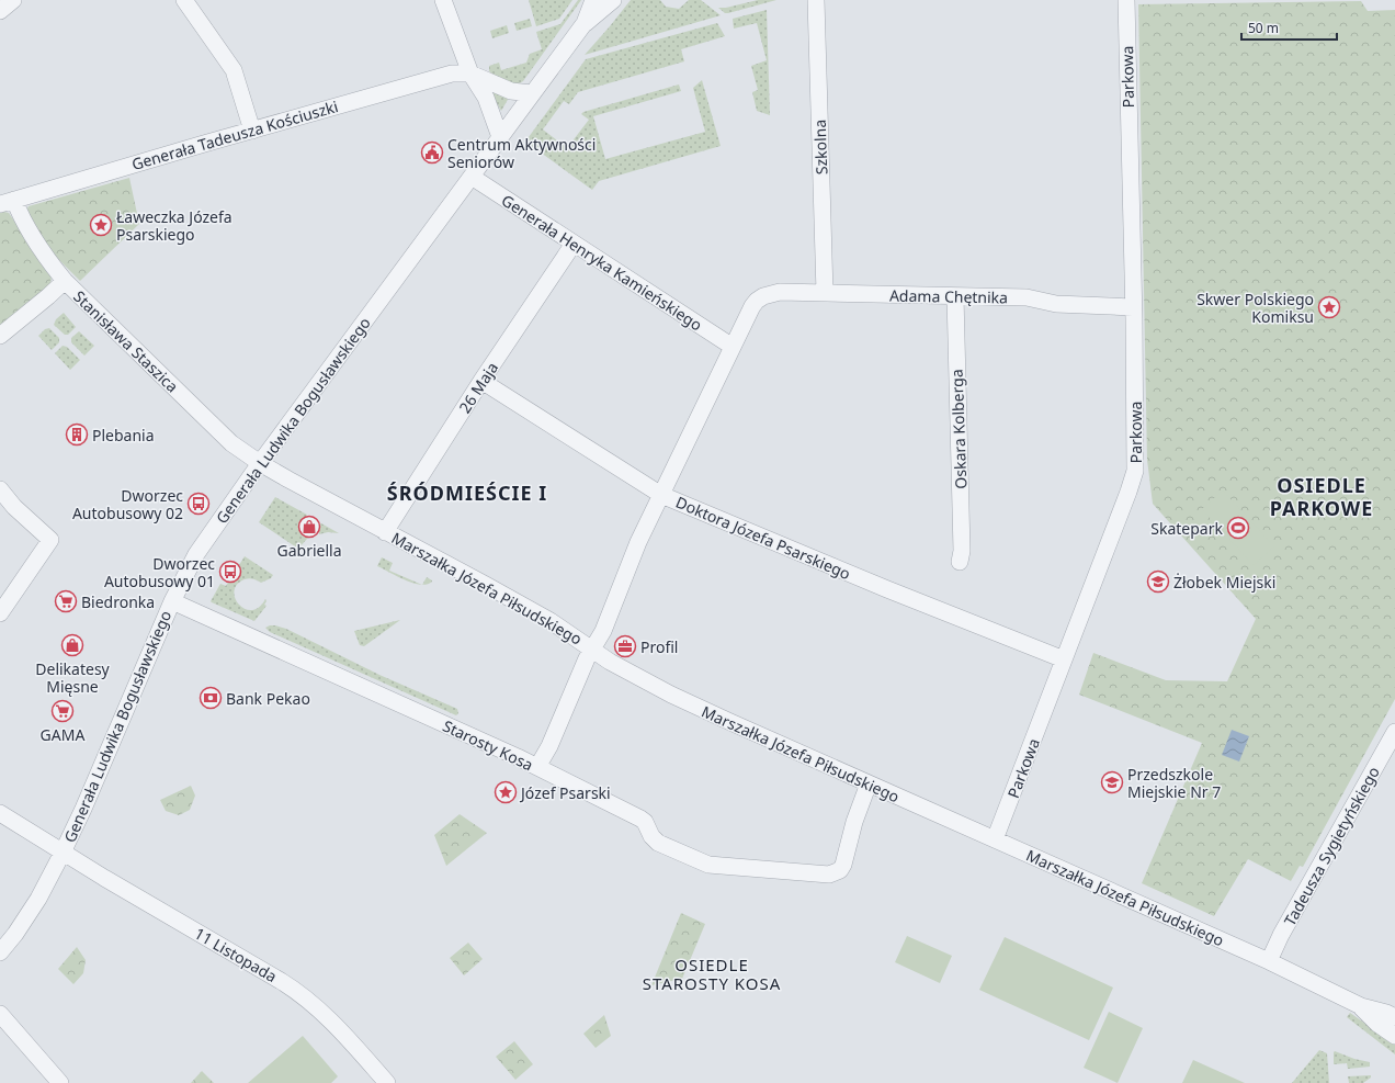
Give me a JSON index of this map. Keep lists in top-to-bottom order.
{
  "streets": {
    "street": [
      "Parkowa",
      "Generała Tadeusza Kościuszki",
      "Szkolna",
      "Generała Henryka Kamieńskiego",
      "Adama Chętnika",
      "Stanisława Staszica",
      "26 Maja",
      "Generała Ludwika Bogusławskiego",
      "Oskara Kolberga",
      "Doktora Józefa Psarskiego",
      "Marszałka Józefa Piłsudskiego",
      "Starosty Kosa",
      "Tadeusza Sygietyńskiego",
      "11 Listopada"
    ]
  },
  "crossings": [
    ["Parkowa", "Adama Chętnika"],
    ["Parkowa", "Doktora Józefa Psarskiego"],
    ["Parkowa", "Marszałka Józefa Piłsudskiego"],
    ["Generała Tadeusza Kościuszki", "Stanisława Staszica"],
    ["Szkolna", "Adama Chętnika"],
    ["Generała Henryka Kamieńskiego", "Adama Chętnika"],
    ["Generała Henryka Kamieńskiego", "26 Maja"],
    ["Generała Henryka Kamieńskiego", "Generała Ludwika Bogusławskiego"],
    ["Adama Chętnika", "Oskara Kolberga"],
    ["Stanisława Staszica", "Generała Ludwika Bogusławskiego"],
    ["Stanisława Staszica", "Marszałka Józefa Piłsudskiego"],
    ["26 Maja", "Doktora Józefa Psarskiego"],
    ["26 Maja", "Marszałka Józefa Piłsudskiego"],
    ["Generała Ludwika Bogusławskiego", "Marszałka Józefa Piłsudskiego"],
    ["Generała Ludwika Bogusławskiego", "Starosty Kosa"],
    ["Generała Ludwika Bogusławskiego", "11 Listopada"],
    ["Marszałka Józefa Piłsudskiego", "Starosty Kosa"],
    ["Marszałka Józefa Piłsudskiego", "Tadeusza Sygietyńskiego"]
  ],
  "districts": ["OSIEDLE PARKOWE", "ŚRÓDMIEŚCIE I", "OSIEDLE STAROSTY KOSA"],
  "places": {
    "public building": ["Centrum Aktywności Seniorów"],
    "place": ["Ławeczka Józefa Psarskiego", "Skwer Polskiego Komiksu", "Józef Psarski"],
    "building": ["Plebania"],
    "bus stop": ["Dworzec Autobusowy 02", "Dworzec Autobusowy 01"],
    "shop": ["Gabriella", "Delikatesy Mięsne"],
    "sports": ["Skatepark"],
    "school or university": ["Żłobek Miejski", "Przedszkole Miejskie Nr 7"],
    "supermarket": ["Biedronka", "GAMA"],
    "office": ["Profil"],
    "bank": ["Bank Pekao"]
  },
  "scale_bar": "50 m"
}
